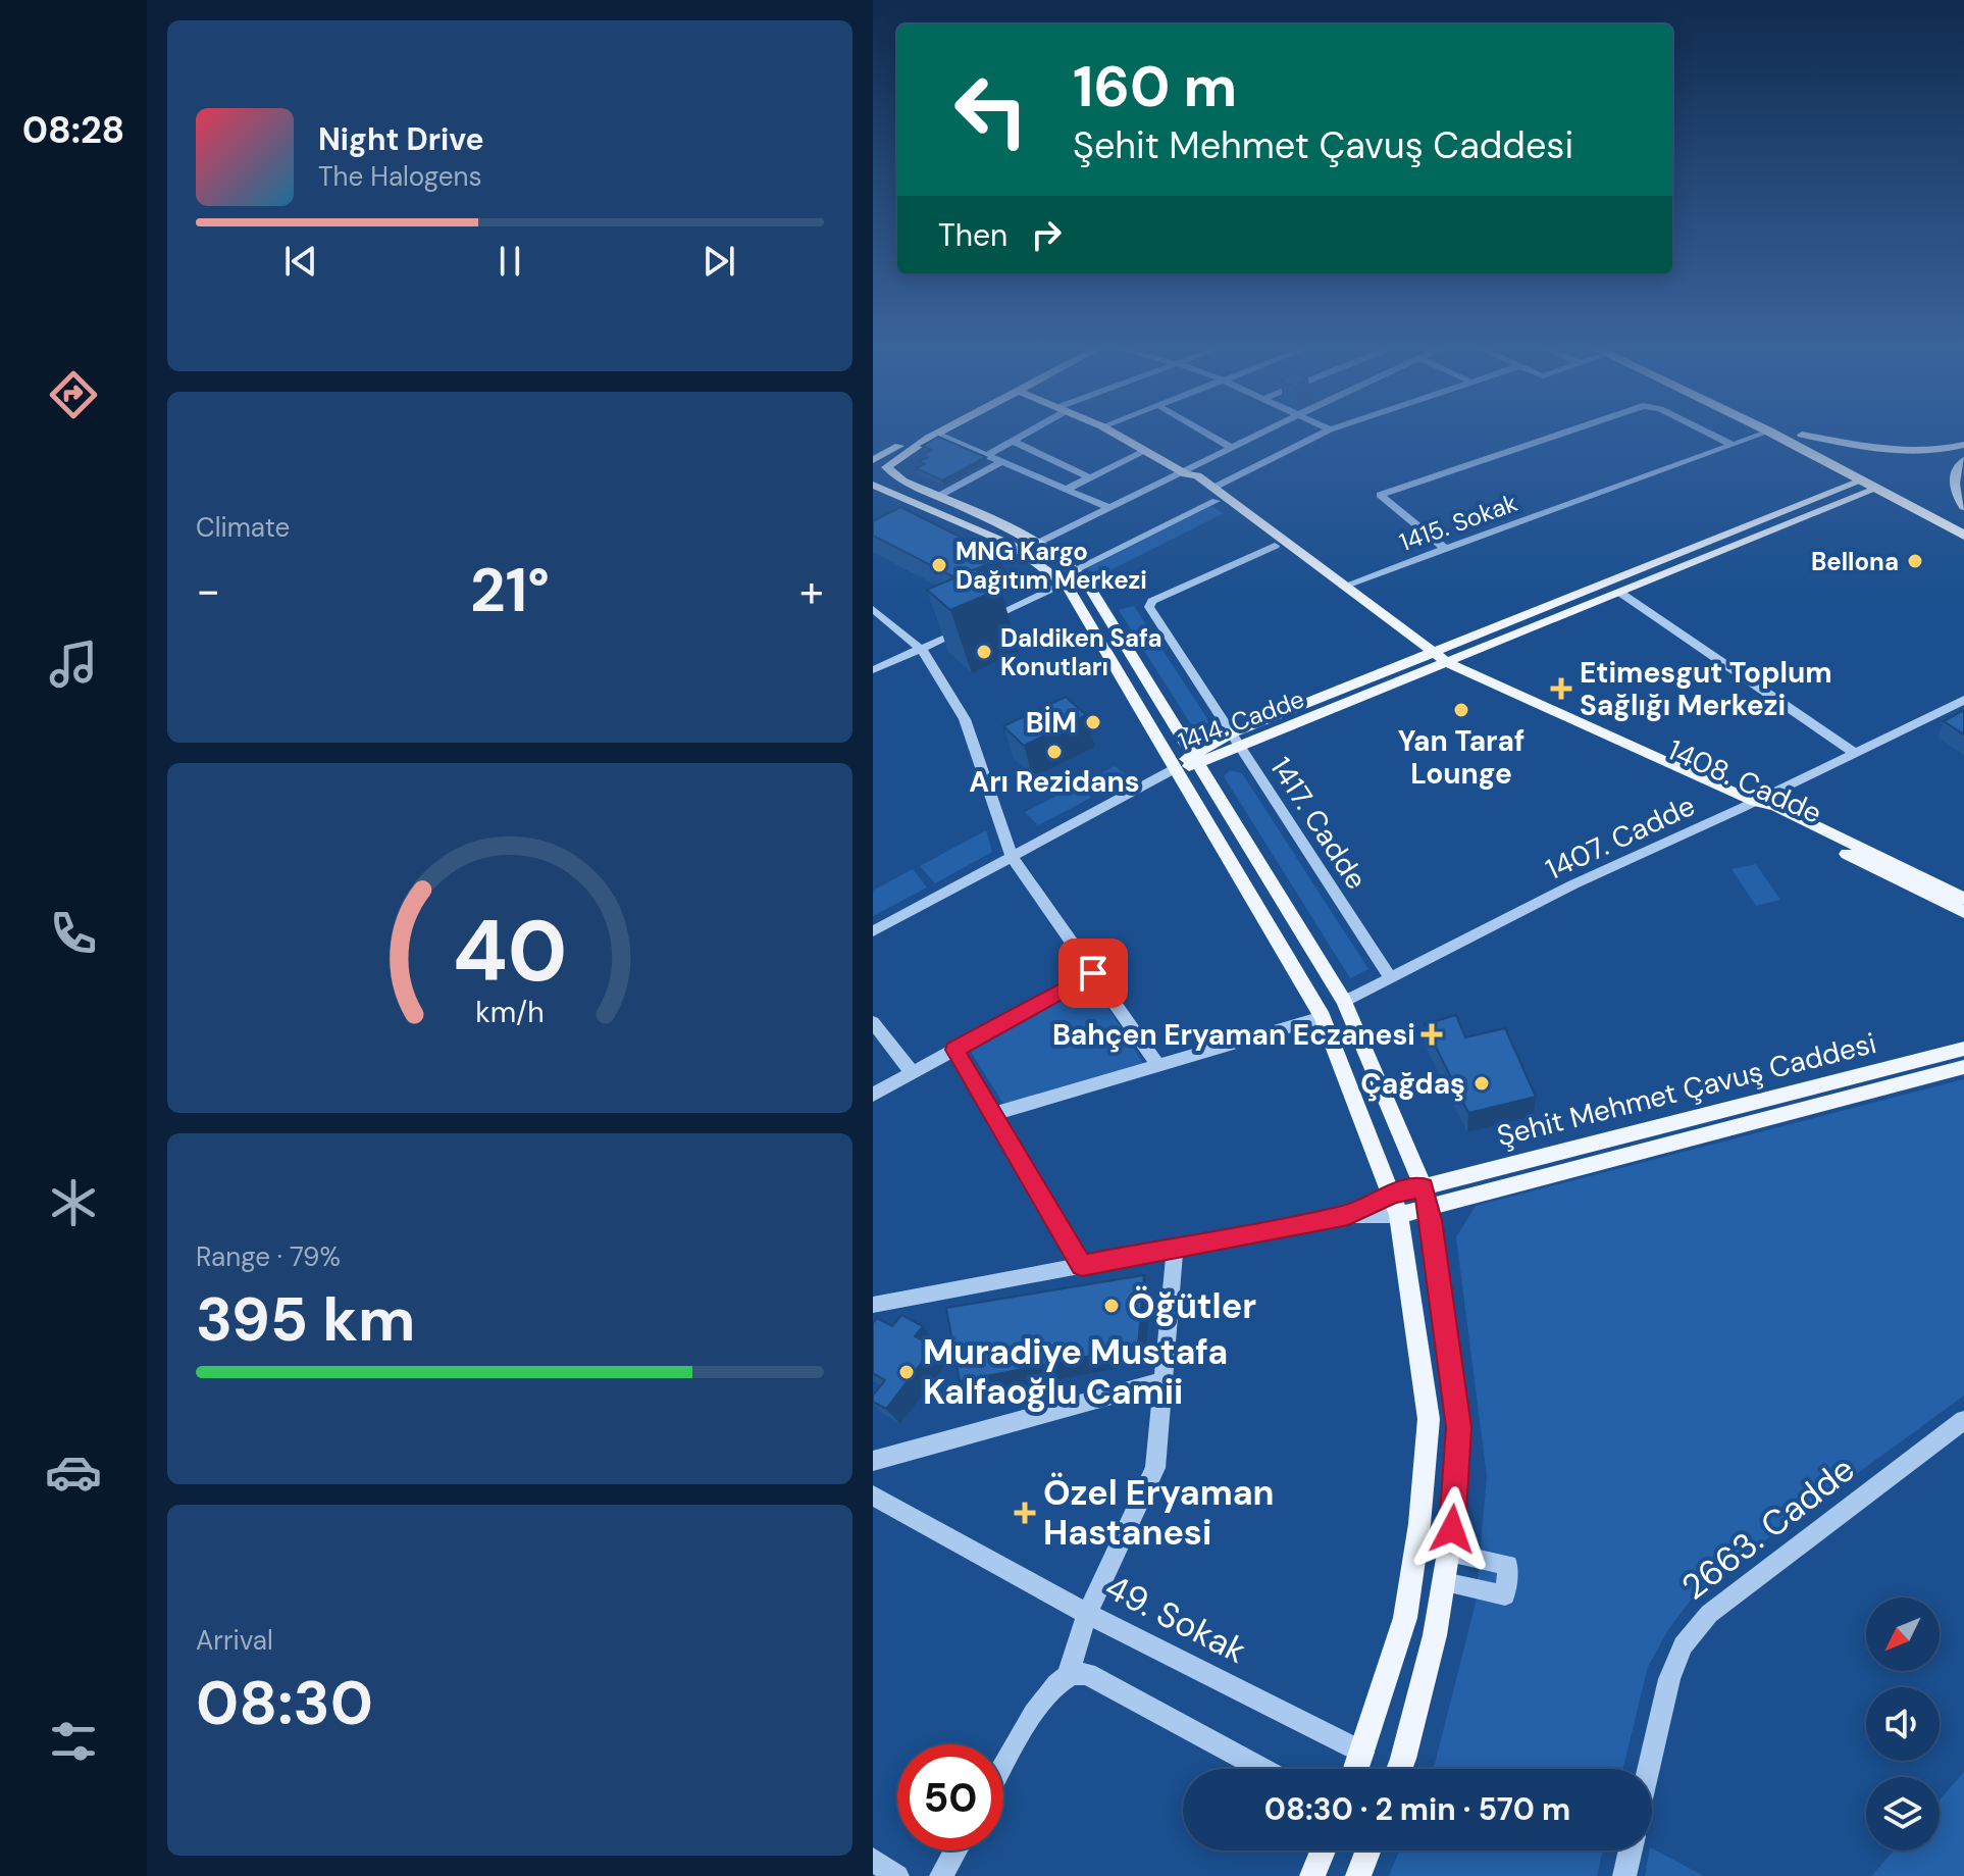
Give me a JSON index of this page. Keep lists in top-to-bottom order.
{
  "streets": {
    "main road": ["1414. Cadde", "1408. Cadde", "Şehit Mehmet Çavuş Caddesi"],
    "street": [
      "1415. Sokak",
      "1417. Cadde",
      "1407. Cadde",
      "2663. Cadde",
      "49. Sokak"
    ]
  },
  "crossings": [
    ["1415. Sokak", "1408. Cadde"],
    ["1414. Cadde", "1408. Cadde"],
    ["1414. Cadde", "1417. Cadde"],
    ["1408. Cadde", "1417. Cadde"],
    ["1408. Cadde", "1407. Cadde"],
    ["1417. Cadde", "1407. Cadde"]
  ],
  "places": {
    "other": [
      "Bellona",
      "MNG Kargo Dağıtım Merkezi",
      "Daldiken Safa Konutları",
      "Yan Taraf Lounge",
      "BİM",
      "Arı Rezidans",
      "Çağdaş",
      "Öğütler",
      "Muradiye Mustafa Kalfaoğlu Camii"
    ],
    "health": ["Etimesgut Toplum Sağlığı Merkezi", "Bahçen Eryaman Eczanesi", "Özel Eryaman Hastanesi"]
  },
  "north": "bottom left",
  "page": {
    "tabs": "08:28",
    "turn": ["160 m", "Şehit Mehmet Çavuş Caddesi"],
    "song": ["Night Drive", "The Halogens"],
    "then": "Then",
    "tile": [
      "Climate",
      ["Range · 79%", "395 km"],
      ["Arrival", "08:30"]
    ],
    "heat": ["−", "21°", "+"],
    "limit": "50",
    "trip": "08:30 · 2 min · 570 m",
    "gauge": ["40", "km/h"]
  }
}
